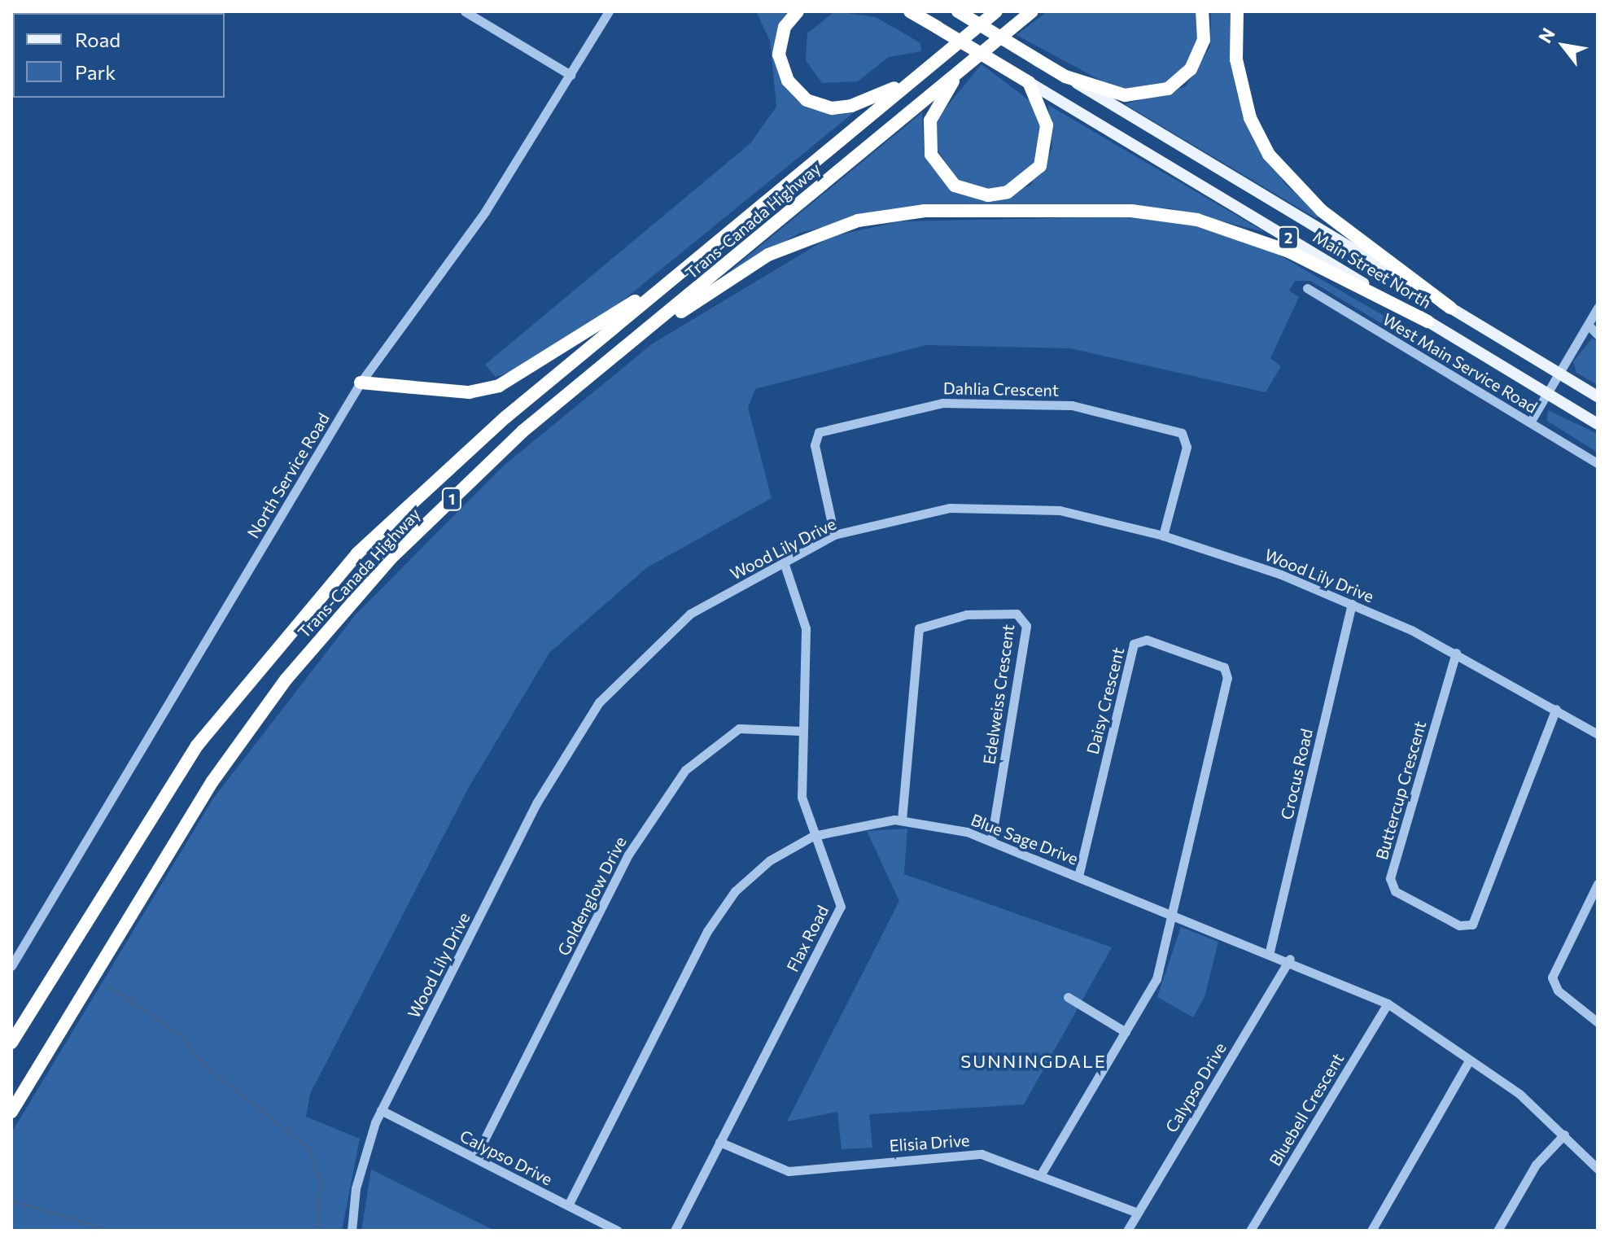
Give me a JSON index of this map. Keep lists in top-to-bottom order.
{
  "streets": {
    "highway": ["Trans-Canada Highway", "2", "1"],
    "main road": ["Main Street North"],
    "street": [
      "West Main Service Road",
      "Dahlia Crescent",
      "North Service Road",
      "Wood Lily Drive",
      "Edelweiss Crescent",
      "Daisy Crescent",
      "Crocus Road",
      "Buttercup Crescent",
      "Blue Sage Drive",
      "Goldenglow Drive",
      "Flax Road",
      "Calypso Drive",
      "Bluebell Crescent",
      "Elisia Drive"
    ]
  },
  "crossings": [
    ["2", "Main Street North"],
    ["Dahlia Crescent", "Wood Lily Drive"],
    ["Wood Lily Drive", "Crocus Road"],
    ["Wood Lily Drive", "Buttercup Crescent"],
    ["Wood Lily Drive", "Flax Road"],
    ["Wood Lily Drive", "Calypso Drive"],
    ["Edelweiss Crescent", "Blue Sage Drive"],
    ["Daisy Crescent", "Blue Sage Drive"],
    ["Crocus Road", "Blue Sage Drive"],
    ["Blue Sage Drive", "Flax Road"],
    ["Blue Sage Drive", "Calypso Drive"],
    ["Blue Sage Drive", "Bluebell Crescent"],
    ["Goldenglow Drive", "Flax Road"],
    ["Goldenglow Drive", "Calypso Drive"],
    ["Flax Road", "Elisia Drive"],
    ["Calypso Drive", "Elisia Drive"]
  ],
  "districts": ["SUNNINGDALE"],
  "legend": ["Road", "Park"],
  "north": "top left"
}
